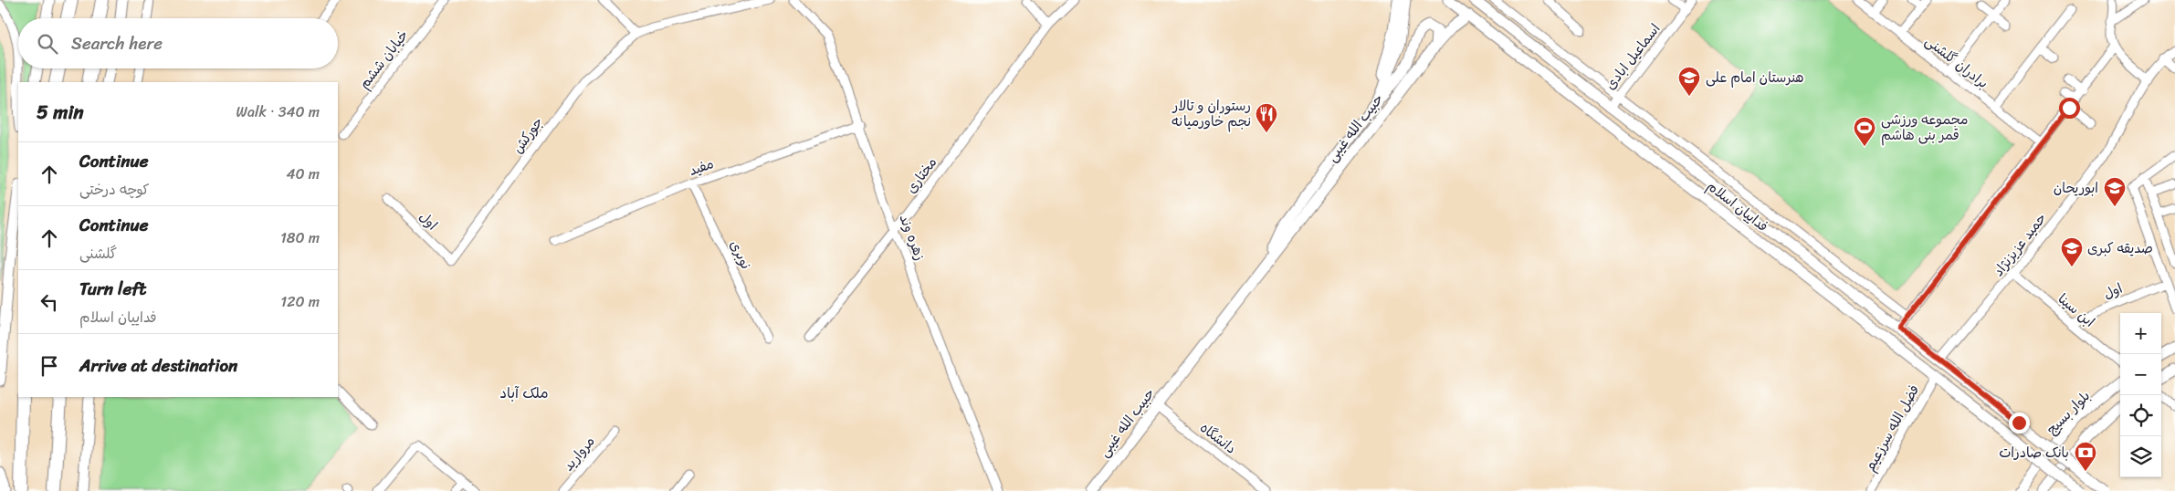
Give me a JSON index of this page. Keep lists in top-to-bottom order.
{
  "streets": {
    "main road": ["حبیب الله غیبی", "فداییان اسلام", "بلوار بسیج"],
    "street": [
      "اسماعیل ابادی",
      "خیابان ششم",
      "برادران گلشنی",
      "جورکش",
      "مفید",
      "مختاری",
      "اول",
      "زهره وند",
      "حمید عزیزنژاد",
      "نوبری",
      "ابن سینا",
      "فضل الله سرزعیم",
      "دانشگاه",
      "مروارید"
    ]
  },
  "crossings": [
    ["اسماعیل ابادی", "فداییان اسلام"],
    ["حبیب الله غیبی", "فداییان اسلام"],
    ["حبیب الله غیبی", "دانشگاه"],
    ["جورکش", "اول"],
    ["مفید", "زهره وند"],
    ["مفید", "نوبری"],
    ["مختاری", "زهره وند"],
    ["فداییان اسلام", "حمید عزیزنژاد"],
    ["فداییان اسلام", "فضل الله سرزعیم"],
    ["اول", "ابن سینا"],
    ["حمید عزیزنژاد", "ابن سینا"]
  ],
  "districts": ["ملک آباد"],
  "places": {
    "school or university": ["هنرستان امام علی", "ابوریحان", "صدیقه کبری"],
    "restaurant": ["رستوران و تالار نجم خاورمیانه"],
    "sports": ["مجموعه ورزشی قمر بنی هاشم"],
    "bank": ["بانک صادرات"]
  },
  "page": {
    "search": "Search here",
    "heading": ["5 min", "Walk · 340 m"],
    "list": [
      ["Continue", "کوچه درختی", "40 m"],
      ["Continue", "گلشنی", "180 m"],
      ["Turn left", "فداییان اسلام", "120 m"],
      "Arrive at destination"
    ],
    "map_buttons": ["+", "−"]
  }
}
